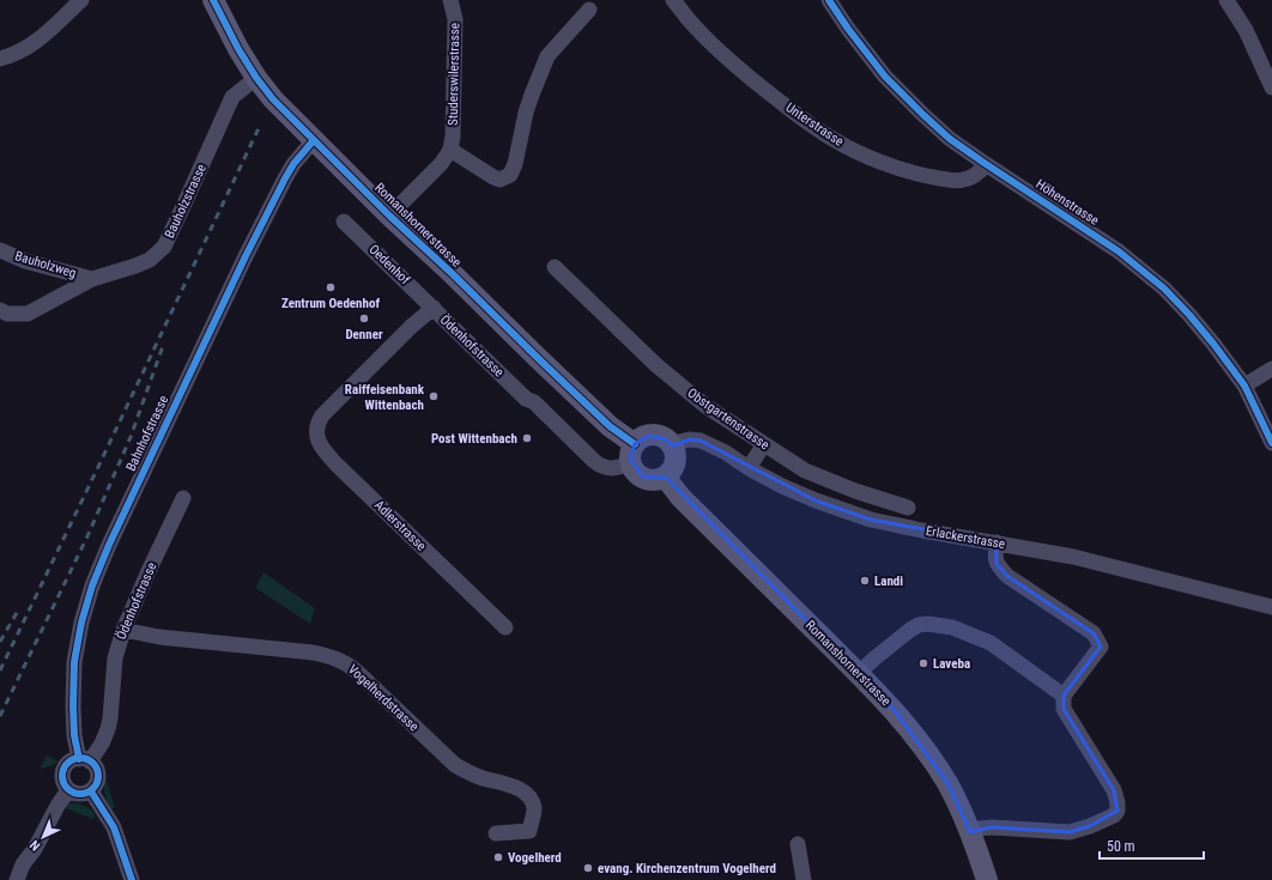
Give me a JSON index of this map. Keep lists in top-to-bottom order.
{
  "streets": {
    "main road": ["Romanshornerstrasse"],
    "street": [
      "Studerswilerstrasse",
      "Unterstrasse",
      "Bauholzstrasse",
      "Höhenstrasse",
      "Bauholzweg",
      "Oedenhof",
      "Ödenhofstrasse",
      "Obstgartenstrasse",
      "Bahnhofstrasse",
      "Adlerstrasse",
      "Erlackerstrasse",
      "Vogelherdstrasse"
    ]
  },
  "crossings": [
    ["Unterstrasse", "Höhenstrasse"],
    ["Bauholzstrasse", "Romanshornerstrasse"],
    ["Bauholzstrasse", "Bauholzweg"],
    ["Romanshornerstrasse", "Ödenhofstrasse"],
    ["Romanshornerstrasse", "Bahnhofstrasse"],
    ["Romanshornerstrasse", "Erlackerstrasse"],
    ["Oedenhof", "Ödenhofstrasse"],
    ["Ödenhofstrasse", "Bahnhofstrasse"],
    ["Ödenhofstrasse", "Adlerstrasse"],
    ["Ödenhofstrasse", "Erlackerstrasse"],
    ["Ödenhofstrasse", "Vogelherdstrasse"]
  ],
  "places": [
    "Zentrum Oedenhof",
    "Denner",
    "Raiffeisenbank Wittenbach",
    "Post Wittenbach",
    "Landi",
    "Laveba",
    "Vogelherd",
    "evang. Kirchenzentrum Vogelherd"
  ],
  "scale_bar": "50 m",
  "north": "bottom left"
}
